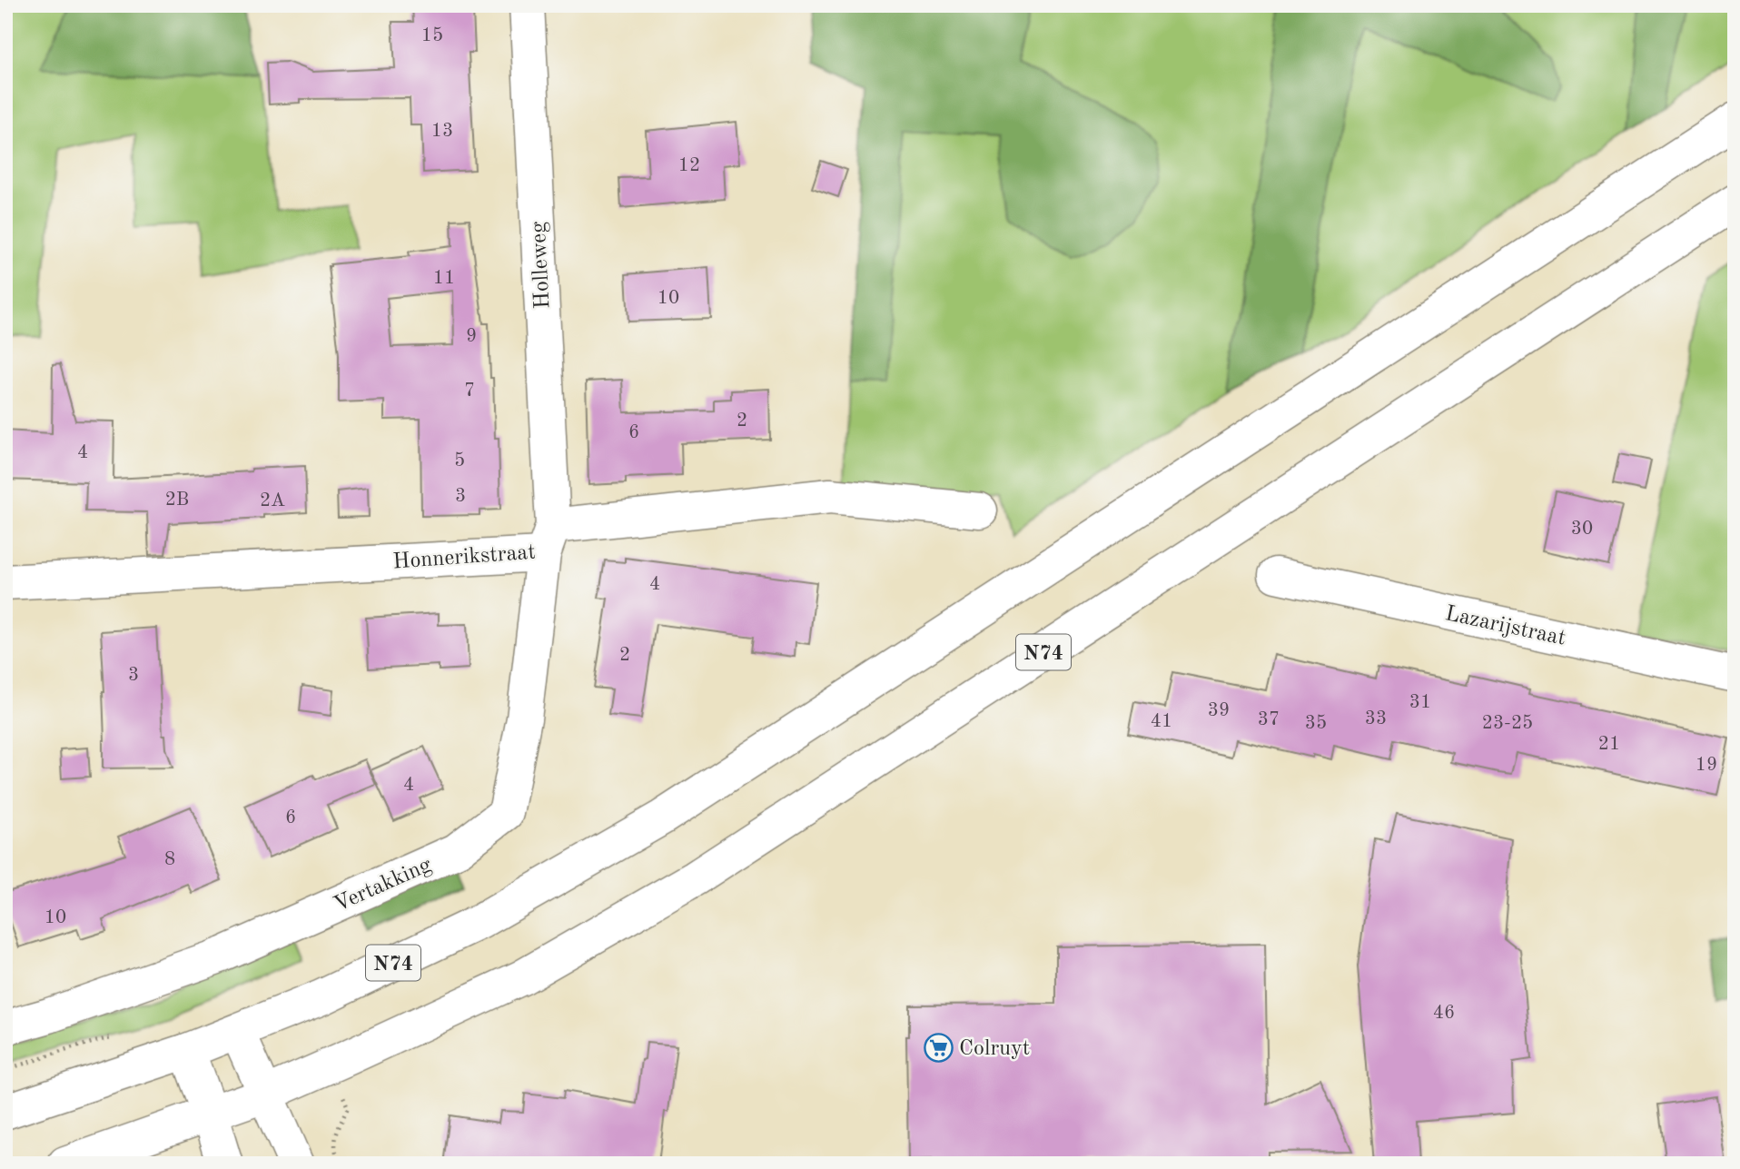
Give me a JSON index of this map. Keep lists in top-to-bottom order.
{
  "streets": {
    "main road": [
      "Holleweg",
      "Honnerikstraat",
      "Lazarijstraat",
      "N74",
      "Vertakking"
    ]
  },
  "crossings": [
    ["Holleweg", "Honnerikstraat"],
    ["Holleweg", "Vertakking"],
    ["Honnerikstraat", "Vertakking"]
  ],
  "places": {
    "supermarket": ["Colruyt"]
  },
  "house_numbers": [
    "15",
    "13",
    "12",
    "11",
    "10",
    "9",
    "7",
    "2",
    "6",
    "4",
    "5",
    "3",
    "2B",
    "2A",
    "30",
    "4",
    "2",
    "3",
    "31",
    "39",
    "33",
    "37",
    "41",
    "35",
    "23-25",
    "21",
    "19",
    "4",
    "6",
    "8",
    "10",
    "46"
  ]
}
